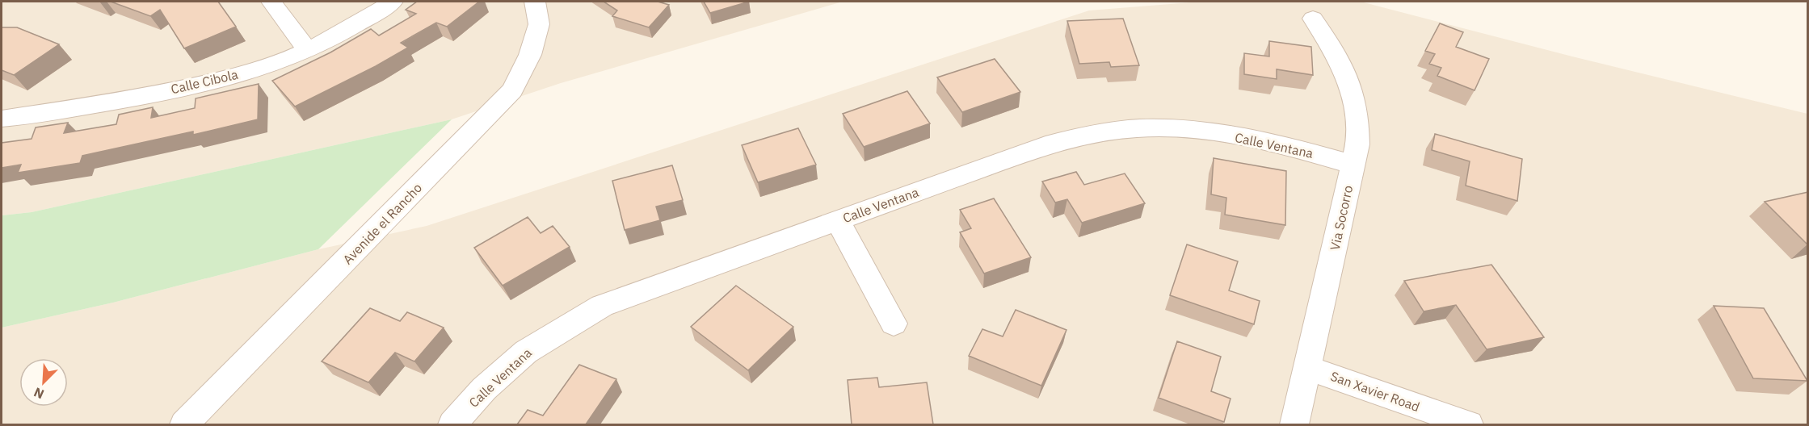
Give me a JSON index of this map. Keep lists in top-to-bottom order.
{
  "streets": {
    "street": [
      "Calle Cibola",
      "Calle Ventana",
      "Via Socorro",
      "Avenide el Rancho",
      "San Xavier Road"
    ]
  },
  "crossings": [
    ["Calle Ventana", "Via Socorro"],
    ["Via Socorro", "San Xavier Road"]
  ],
  "north": "bottom left"
}
